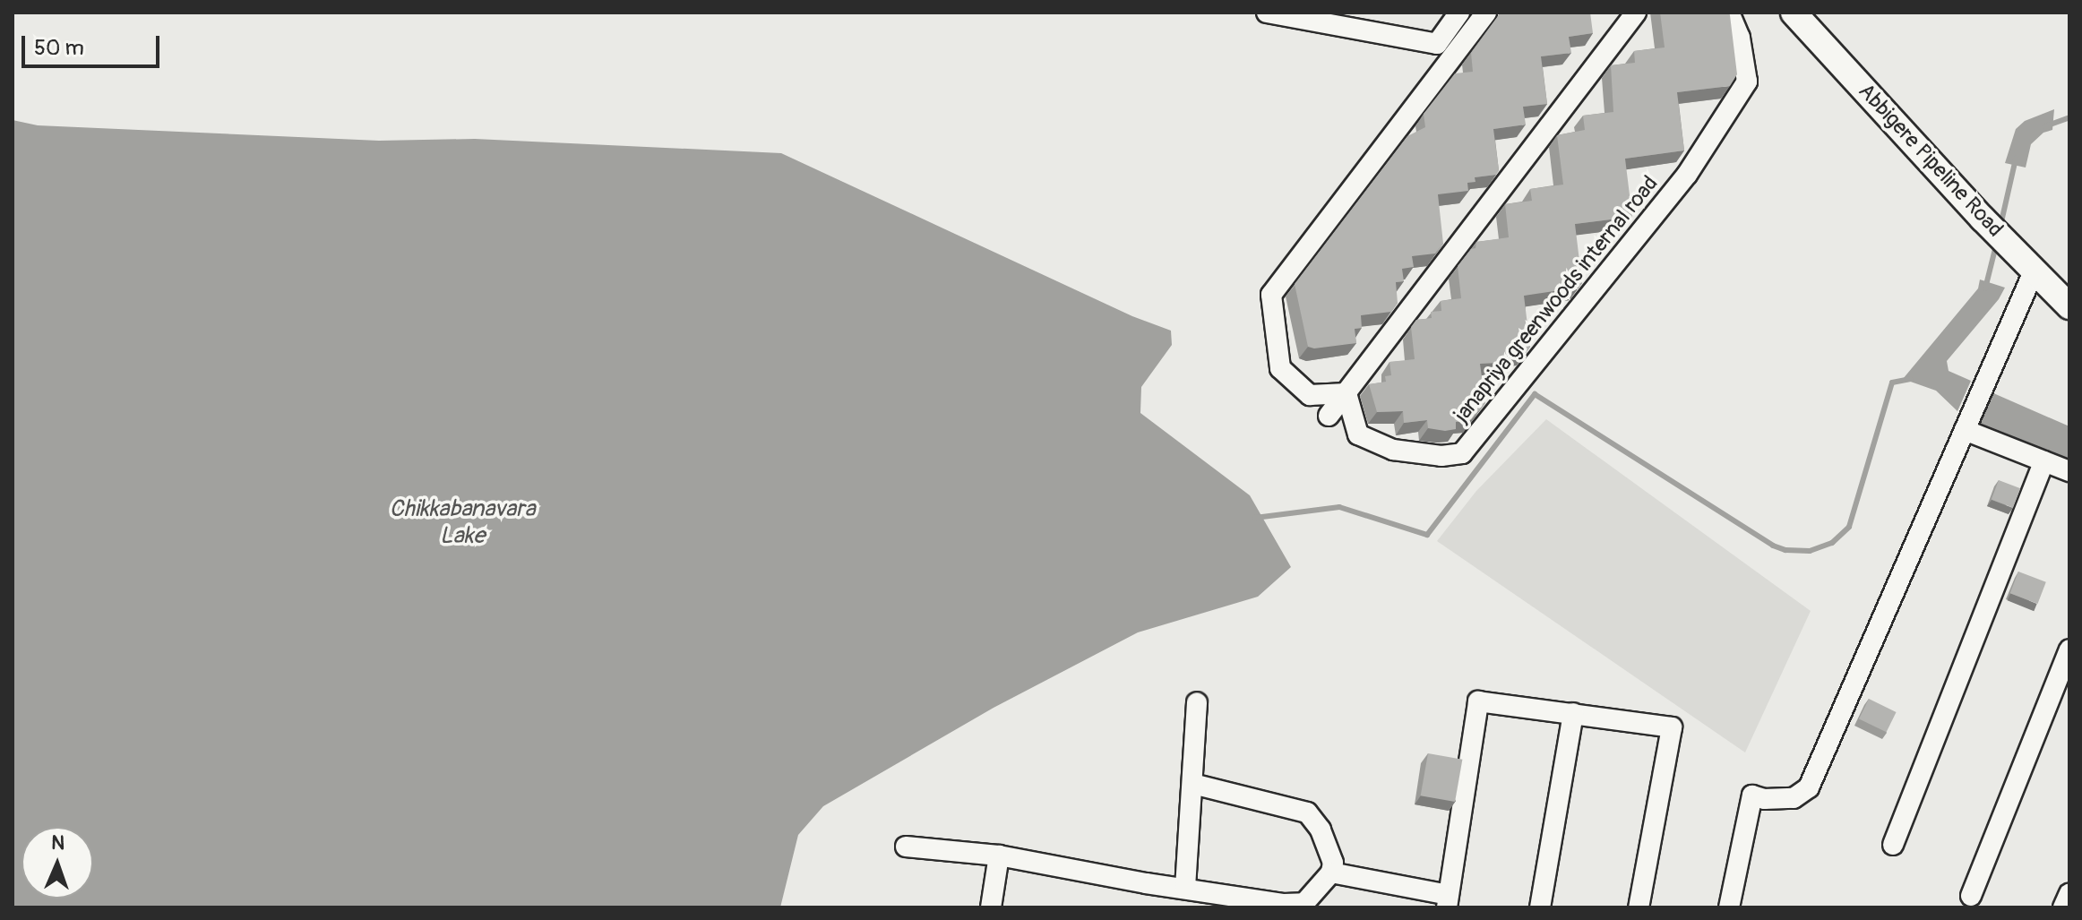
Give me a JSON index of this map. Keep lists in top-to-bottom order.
{
  "streets": {
    "main road": ["Abbigere Pipeline Road"],
    "street": ["janapriya greenwoods internal road"]
  },
  "water": ["Chikkabanavara Lake"],
  "scale_bar": "50 m",
  "north": "top"
}
